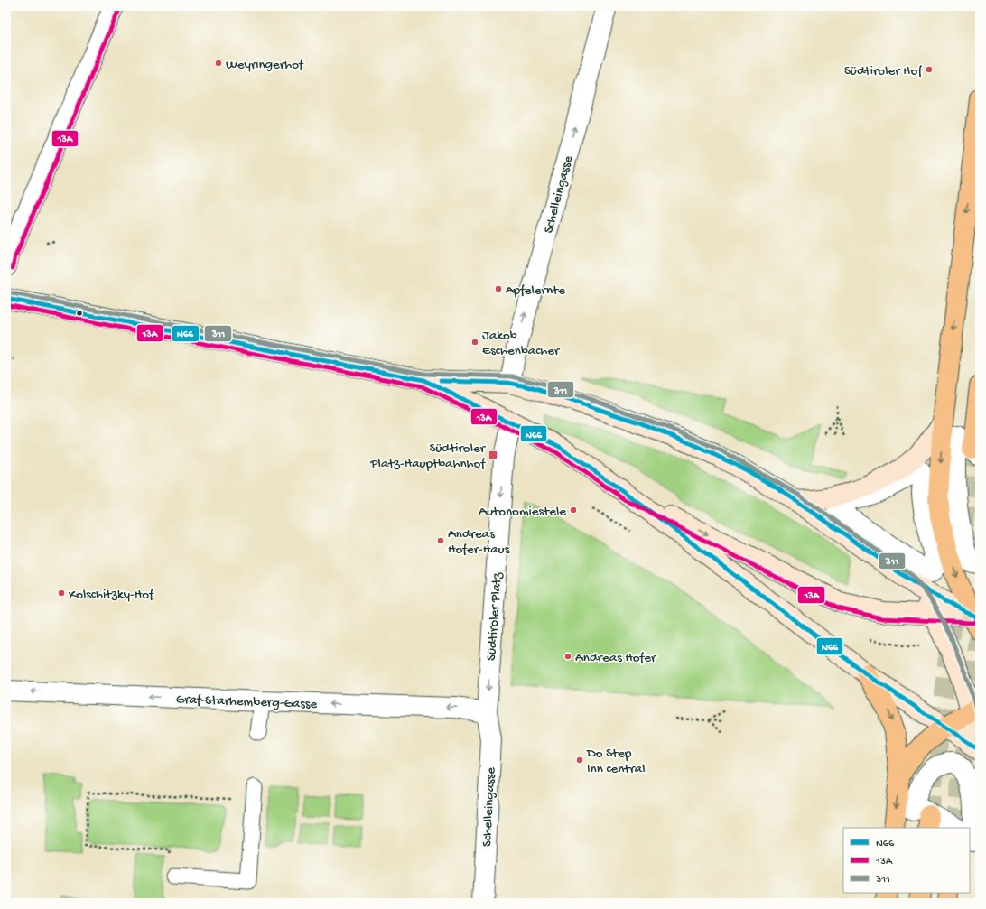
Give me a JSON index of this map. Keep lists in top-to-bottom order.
{
  "streets": {
    "street": ["Schelleingasse", "Südtiroler Platz", "Graf-Starhemberg-Gasse"]
  },
  "crossings": [
    ["Schelleingasse", "Südtiroler Platz"],
    ["Schelleingasse", "Graf-Starhemberg-Gasse"],
    ["Südtiroler Platz", "Graf-Starhemberg-Gasse"]
  ],
  "one_way": ["Schelleingasse", "Südtiroler Platz", "Graf-Starhemberg-Gasse"],
  "places": {
    "other": [
      "Weyringerhof",
      "Südtiroler Hof",
      "Apfelernte",
      "Jakob Eschenbacher",
      "Autonomiestele",
      "Andreas Hofer-Haus",
      "Kolschitzky-Hof",
      "Andreas Hofer",
      "Do Step Inn central"
    ],
    "transit": ["Südtiroler Platz-Hauptbahnhof"]
  },
  "lines": ["transit line 13A", "transit line 311", "transit line N66"],
  "legend": ["N66", "13A", "311"]
}
